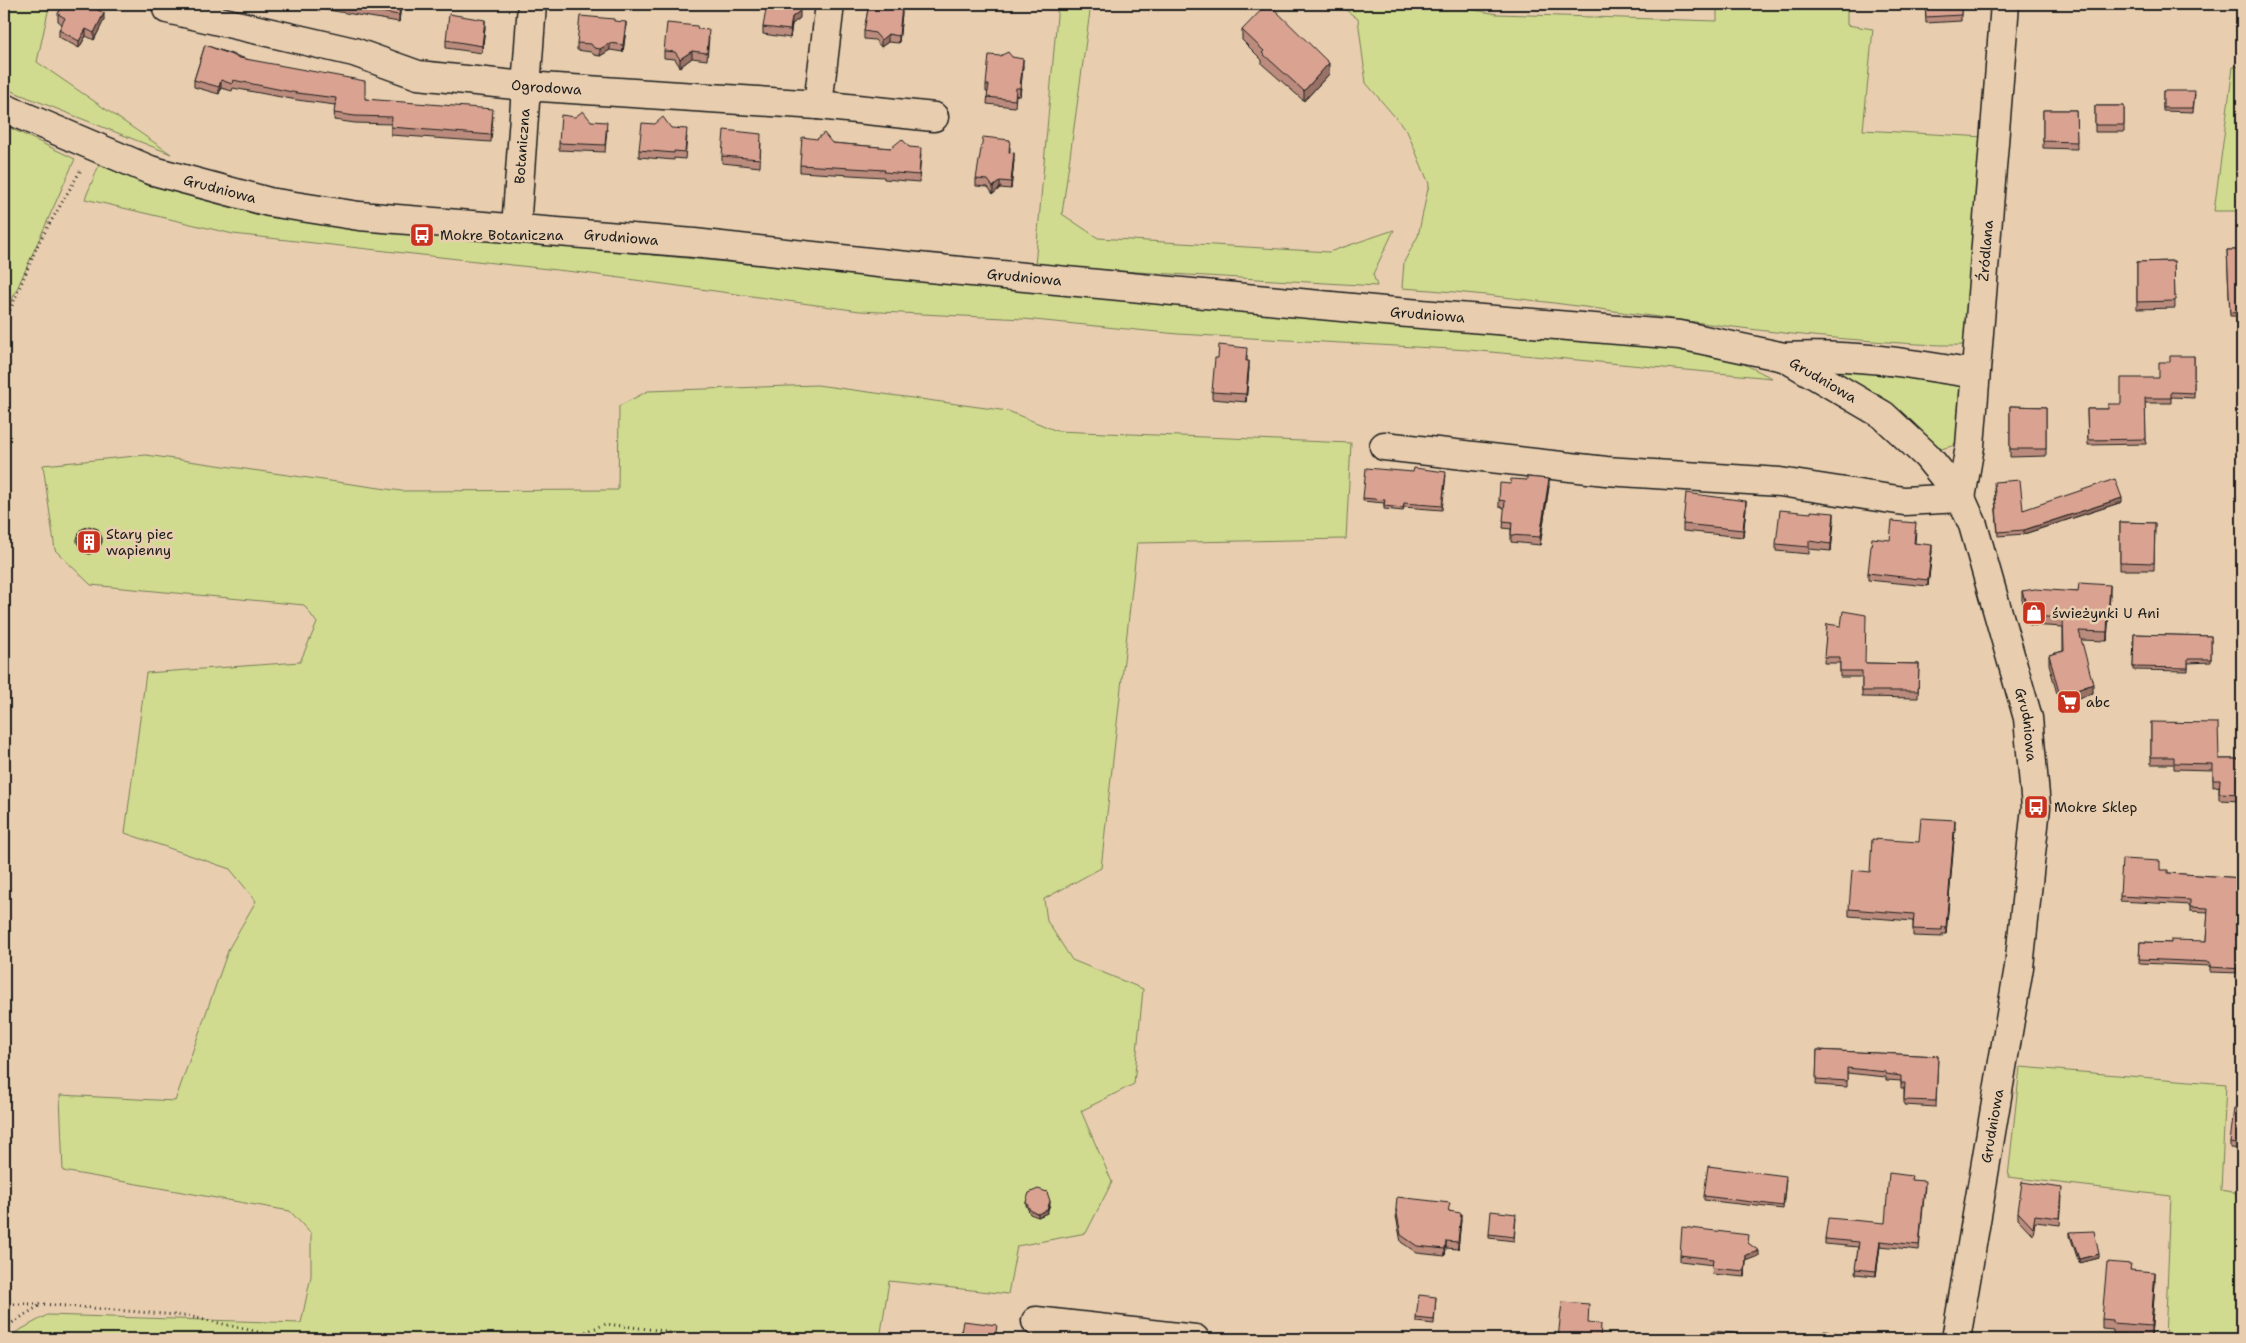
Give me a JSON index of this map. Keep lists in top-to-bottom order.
{
  "streets": {
    "street": [
      "Ogrodowa",
      "Botaniczna",
      "Grudniowa",
      "Źródlana"
    ]
  },
  "crossings": [
    ["Ogrodowa", "Botaniczna"],
    ["Botaniczna", "Grudniowa"],
    ["Grudniowa", "Źródlana"]
  ],
  "places": {
    "bus stop": ["Mokre Botaniczna", "Mokre Sklep"],
    "building": ["Stary piec wapienny"],
    "shop": ["świeżynki U Ani"],
    "supermarket": ["abc"]
  }
}
